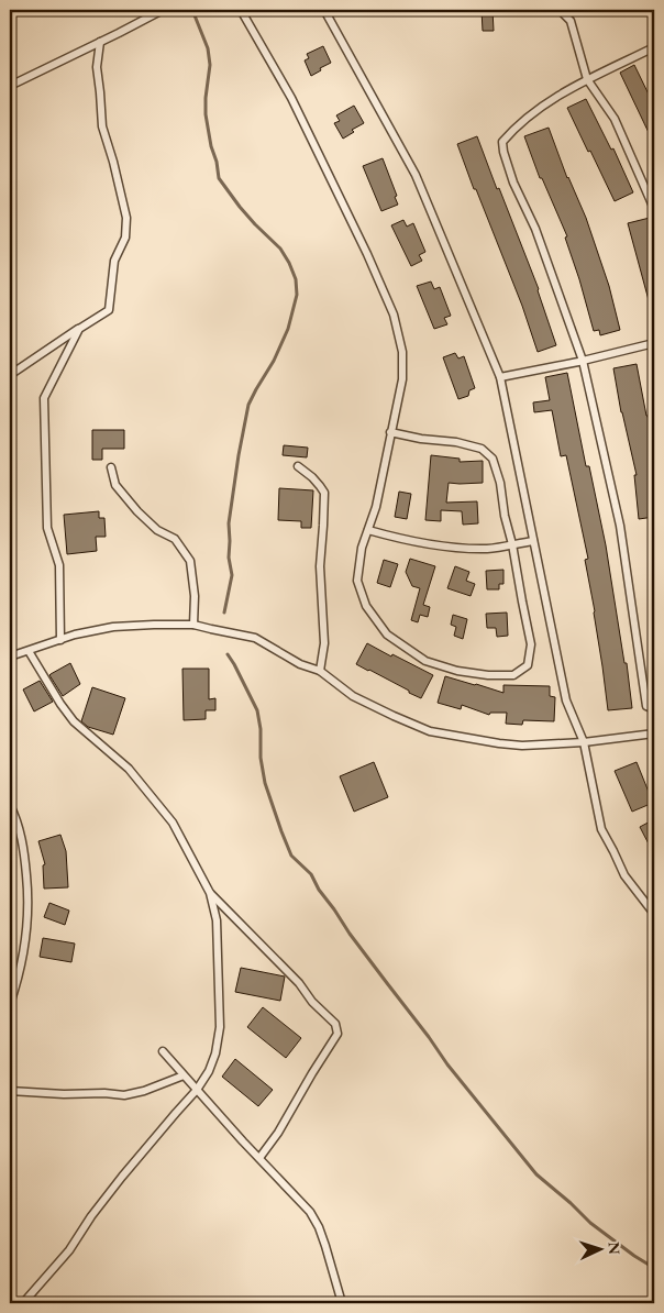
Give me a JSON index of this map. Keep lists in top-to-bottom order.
{
  "north": "right"
}
